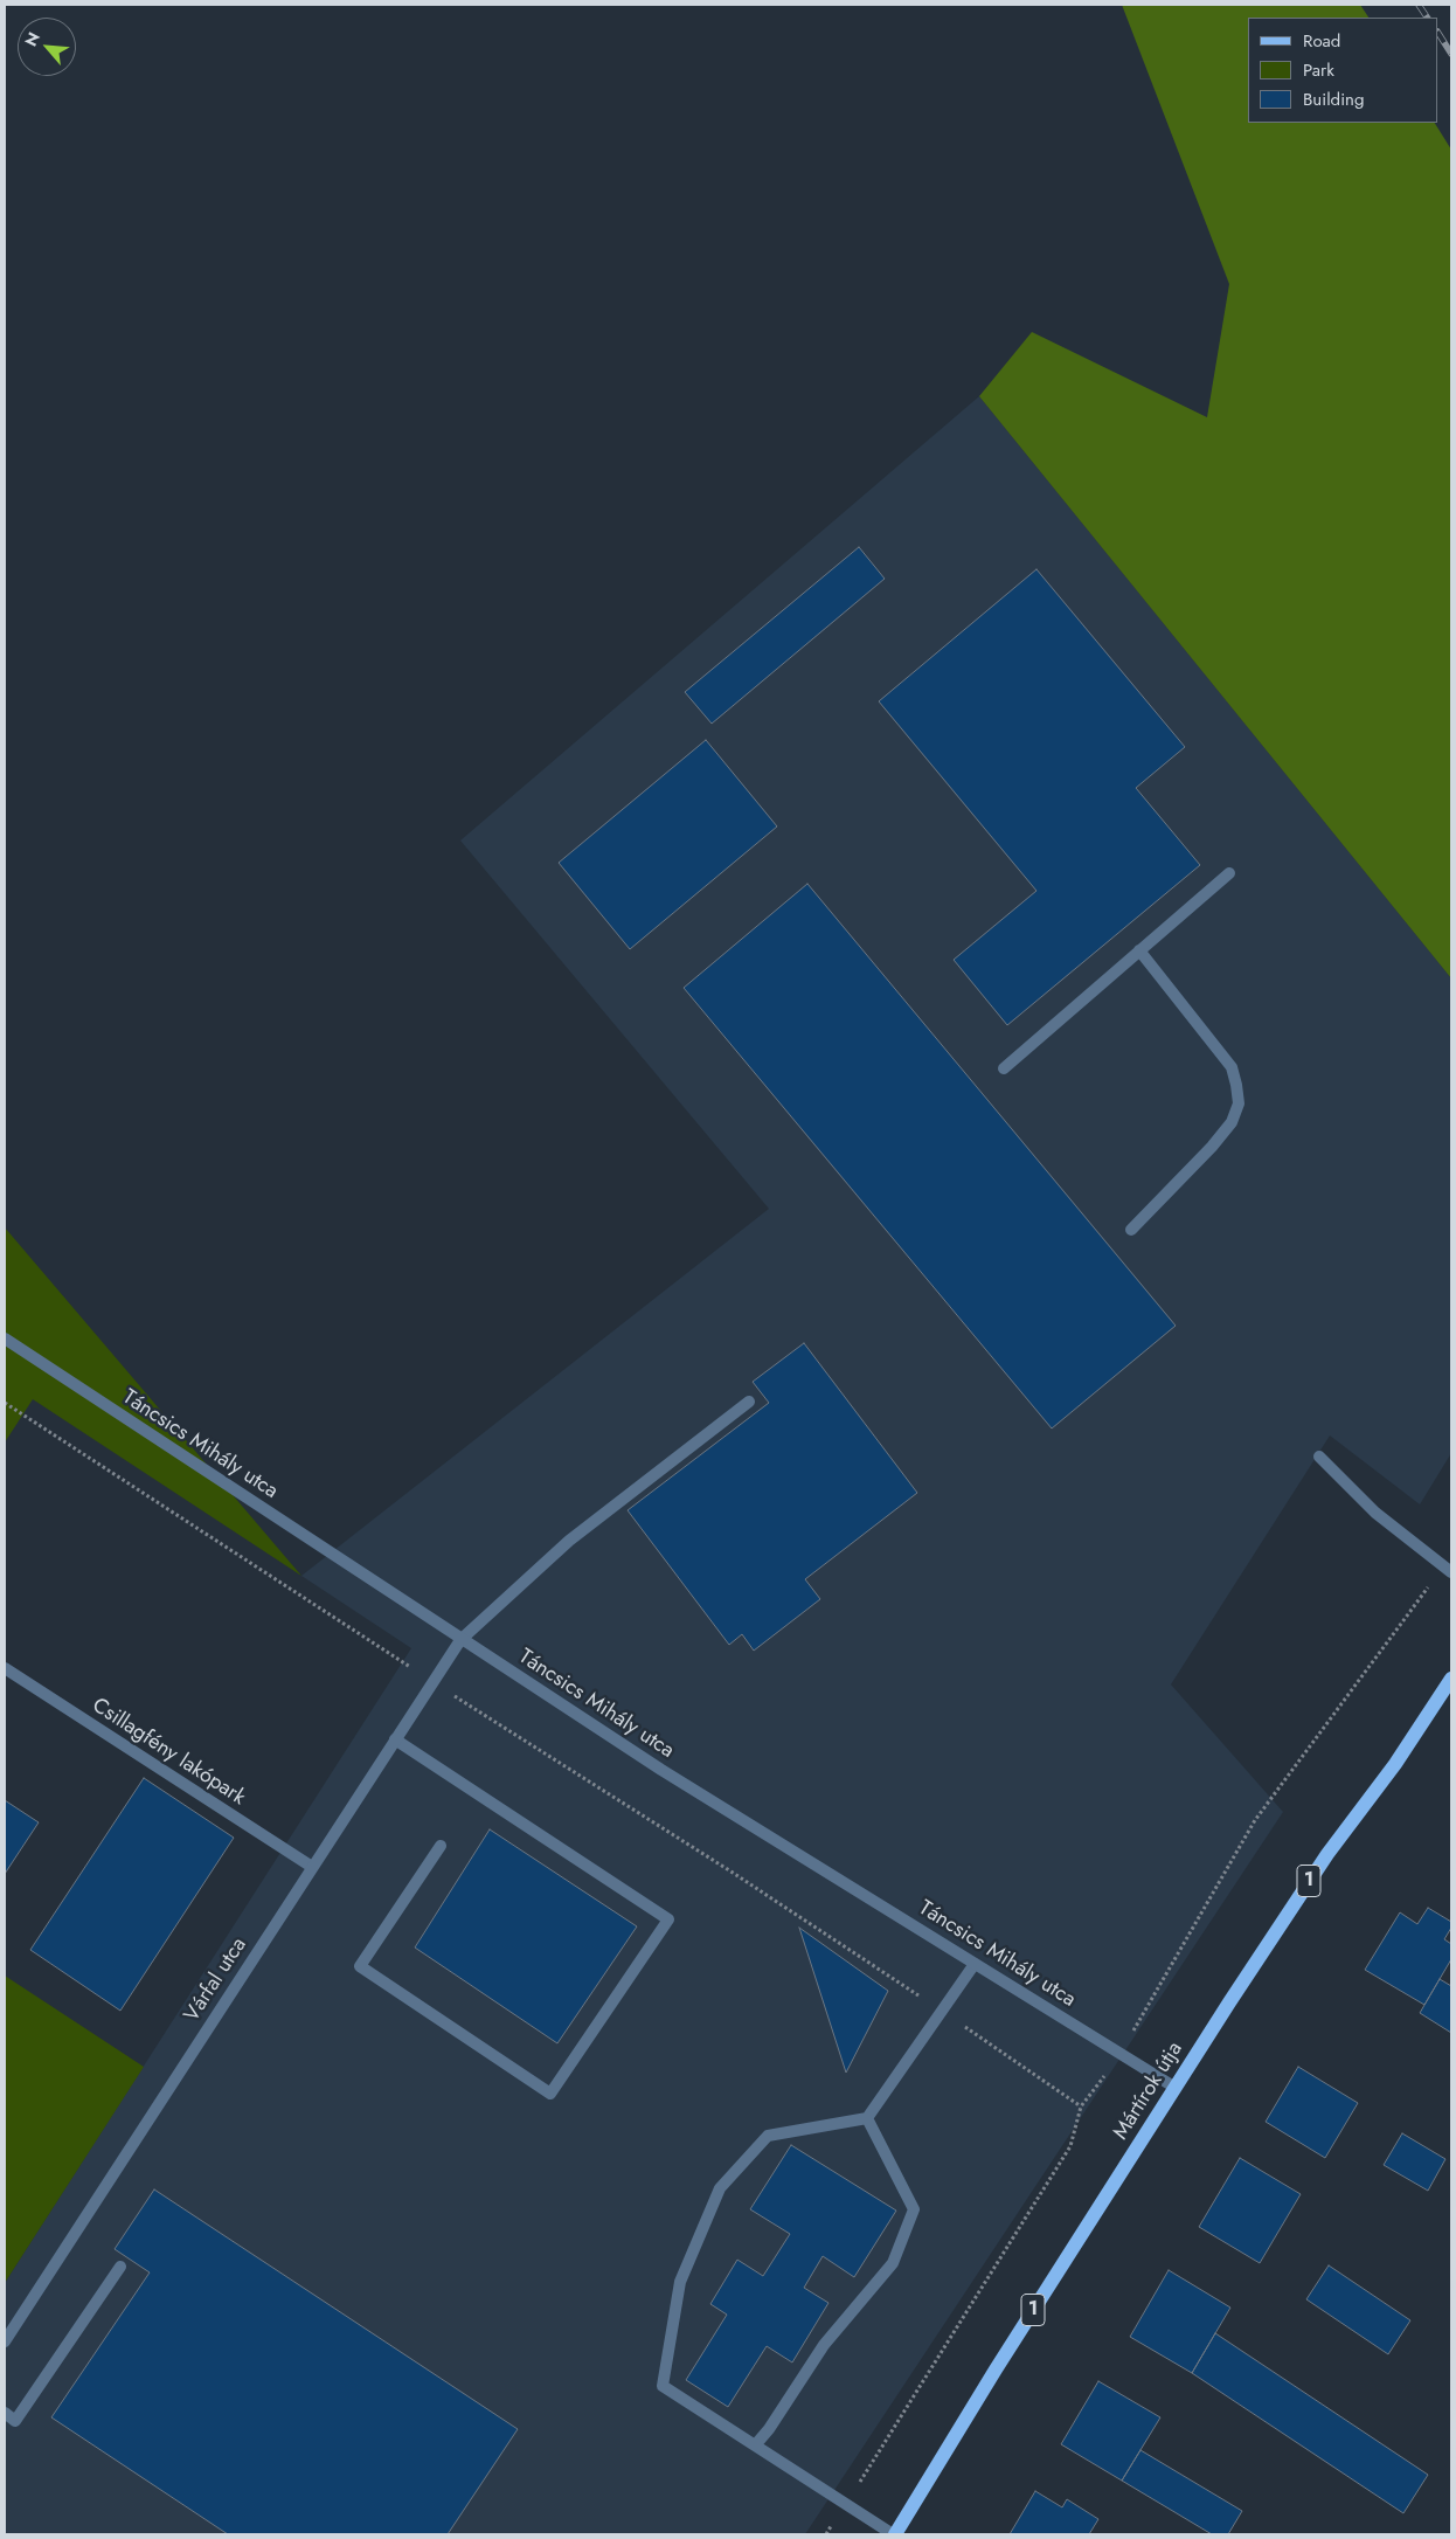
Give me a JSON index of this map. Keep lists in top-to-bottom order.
{
  "streets": {
    "main road": ["1", "Mártírok útja"],
    "street": ["Táncsics Mihály utca", "Csillagfény lakópark", "Várfal utca"]
  },
  "crossings": [
    ["Táncsics Mihály utca", "Várfal utca"],
    ["Táncsics Mihály utca", "Mártírok útja"],
    ["Csillagfény lakópark", "Várfal utca"]
  ],
  "legend": ["Road", "Park", "Building"],
  "north": "top left"
}
